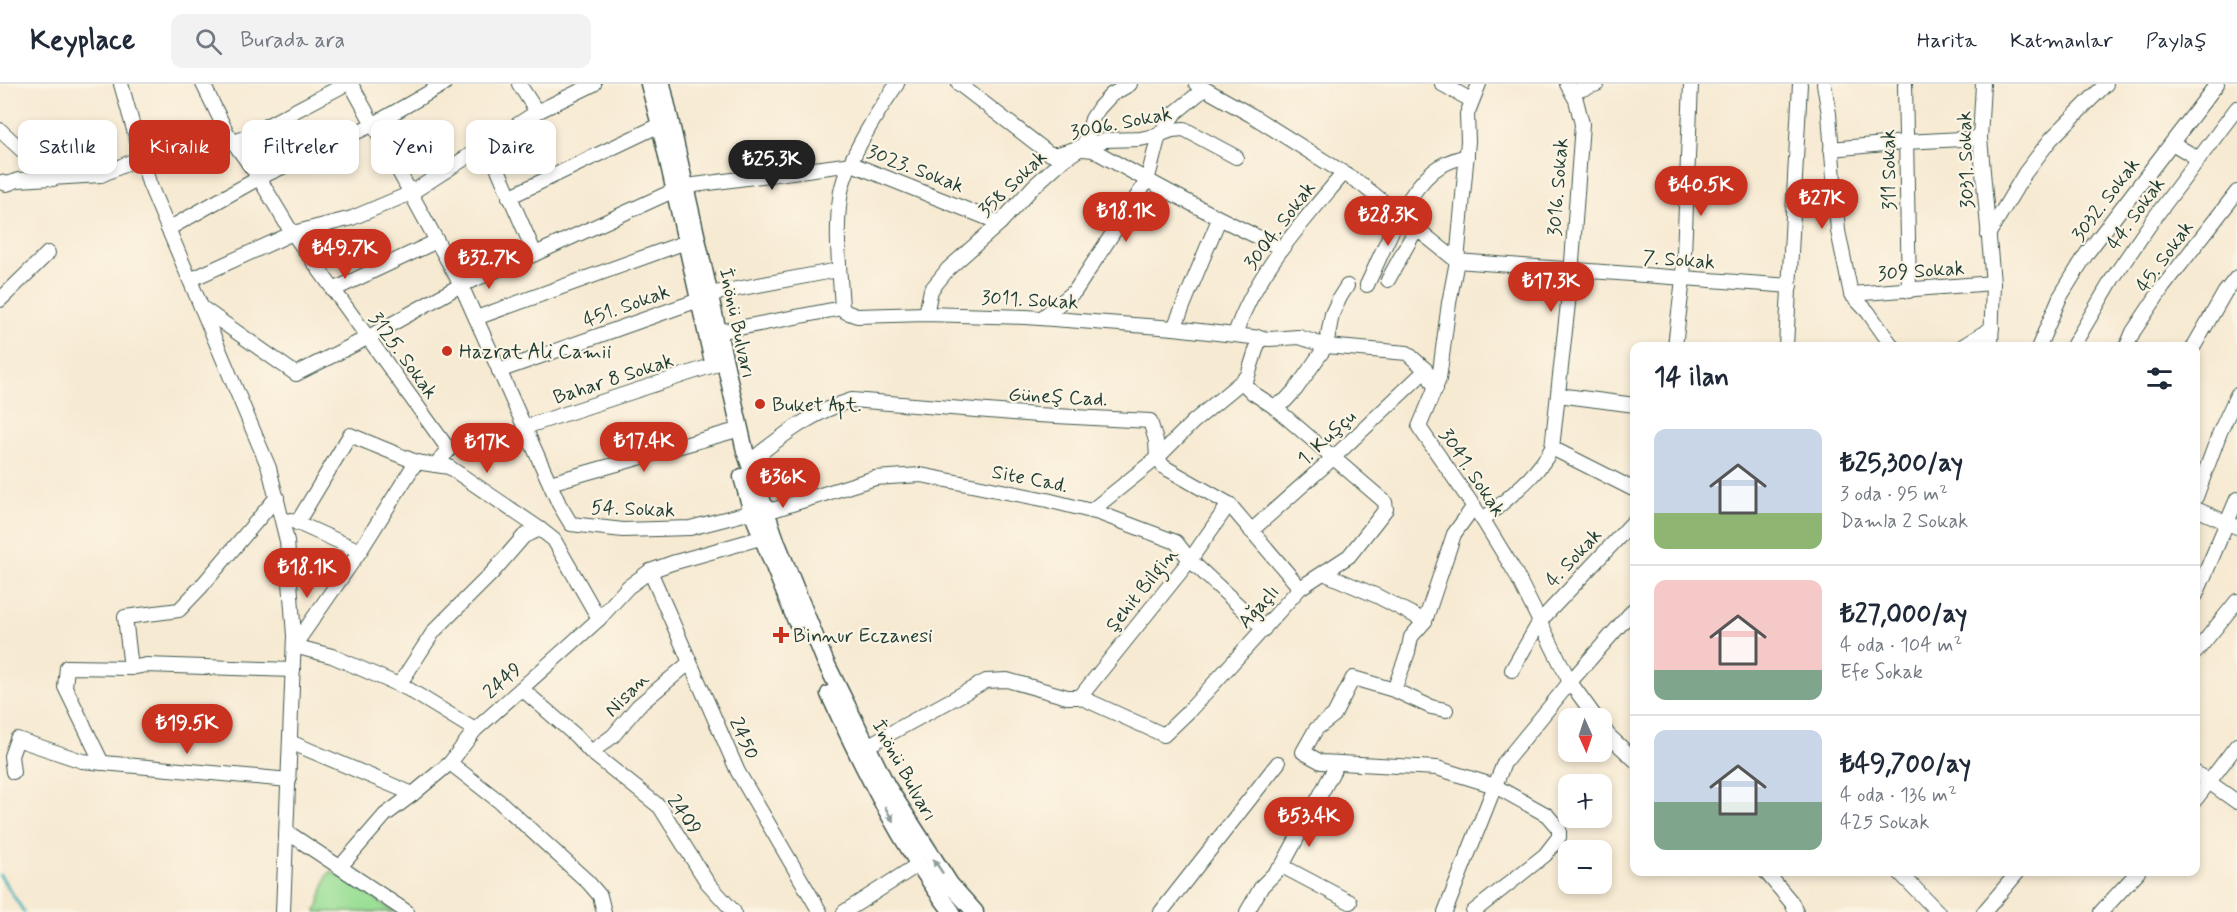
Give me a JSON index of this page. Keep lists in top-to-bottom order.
{
  "streets": {
    "main road": ["İnönü Bulvarı"],
    "street": [
      "3006. Sokak",
      "3031. Sokak",
      "3023. Sokak",
      "311 Sokak",
      "358 Sokak",
      "3016. Sokak",
      "3032. Sokak",
      "44. Sokak",
      "3004. Sokak",
      "45. Sokak",
      "7. Sokak",
      "309 Sokak",
      "3011. Sokak",
      "451. Sokak",
      "3125. Sokak",
      "Bahar 8 Sokak",
      "Güneş Cad.",
      "1. Kuşçu",
      "3041. Sokak",
      "Site Cad.",
      "54. Sokak",
      "4. Sokak",
      "Şehit Bilgin",
      "Ağaçlı",
      "2449",
      "Nisan",
      "2450",
      "2409"
    ]
  },
  "crossings": [
    ["3006. Sokak", "358 Sokak"],
    ["3031. Sokak", "309 Sokak"],
    ["3023. Sokak", "358 Sokak"],
    ["311 Sokak", "309 Sokak"],
    ["358 Sokak", "3011. Sokak"],
    ["3016. Sokak", "7. Sokak"],
    ["3004. Sokak", "3011. Sokak"],
    ["7. Sokak", "3041. Sokak"],
    ["3011. Sokak", "1. Kuşçu"],
    ["3011. Sokak", "3041. Sokak"],
    ["451. Sokak", "İnönü Bulvarı"],
    ["451. Sokak", "54. Sokak"],
    ["İnönü Bulvarı", "Güneş Cad."],
    ["İnönü Bulvarı", "Site Cad."],
    ["İnönü Bulvarı", "54. Sokak"],
    ["İnönü Bulvarı", "2449"],
    ["Bahar 8 Sokak", "54. Sokak"],
    ["1. Kuşçu", "Ağaçlı"],
    ["3041. Sokak", "4. Sokak"],
    ["Site Cad.", "54. Sokak"],
    ["Site Cad.", "Şehit Bilgin"],
    ["Site Cad.", "Ağaçlı"],
    ["Şehit Bilgin", "Ağaçlı"],
    ["2449", "2450"],
    ["2449", "2409"],
    ["Nisan", "2450"],
    ["Nisan", "2409"]
  ],
  "places": {
    "other": ["Hazrat Ali Camii", "Buket Apt."],
    "health": ["Binnur Eczanesi"]
  },
  "north": "bottom",
  "page": {
    "header": "Keyplace",
    "search": "Burada ara",
    "nav": ["Harita", "Katmanlar", "Paylaş"],
    "chip": [
      "Satılık",
      "Kiralık",
      "Filtreler",
      "Yeni",
      "Daire"
    ],
    "price": [
      "₺25.3K",
      "₺40.5K",
      "₺27K",
      "₺18.1K",
      "₺28.3K",
      "₺49.7K",
      "₺32.7K",
      "₺17.3K",
      "₺17.4K",
      "₺17K",
      "₺36K",
      "₺18.1K",
      "₺19.5K",
      "₺53.4K"
    ],
    "heading": "14 ilan",
    "list": [
      {
        "name": "₺25,300/ay",
        "note": "3 oda · 95 m² · Damla 2 Sokak"
      },
      {
        "name": "₺27,000/ay",
        "note": "4 oda · 104 m² · Efe Sokak"
      },
      {
        "name": "₺49,700/ay",
        "note": "4 oda · 136 m² · 425 Sokak"
      }
    ],
    "map_buttons": ["+", "−"]
  }
}
